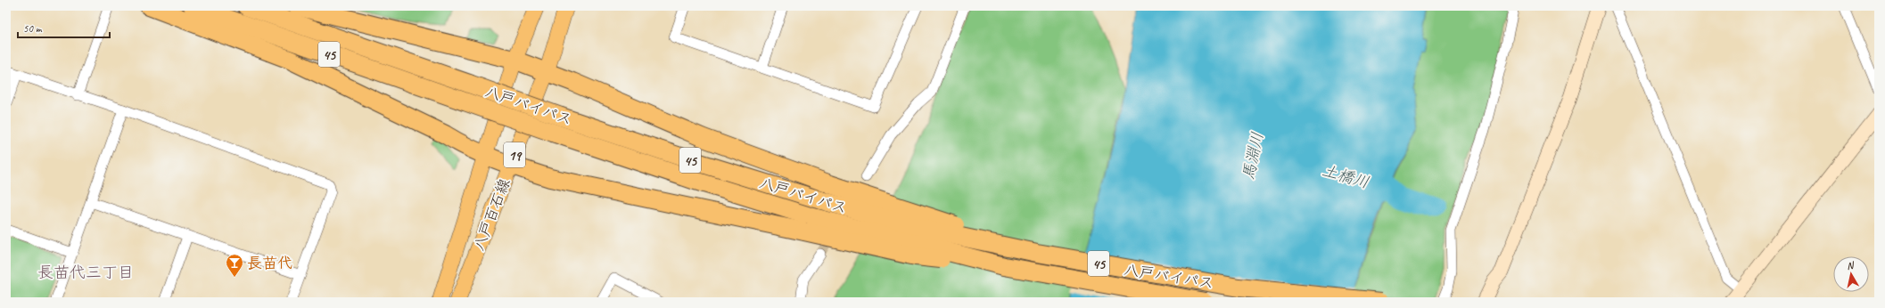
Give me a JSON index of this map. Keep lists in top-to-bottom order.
{
  "streets": {
    "highway": ["45", "八戸バイパス"],
    "main road": ["19", "八戸百石線"]
  },
  "districts": ["長苗代三丁目"],
  "water": ["馬淵川", "土橋川"],
  "places": {
    "bar": ["長苗代"]
  },
  "scale_bar": "50 m",
  "north": "top"
}
